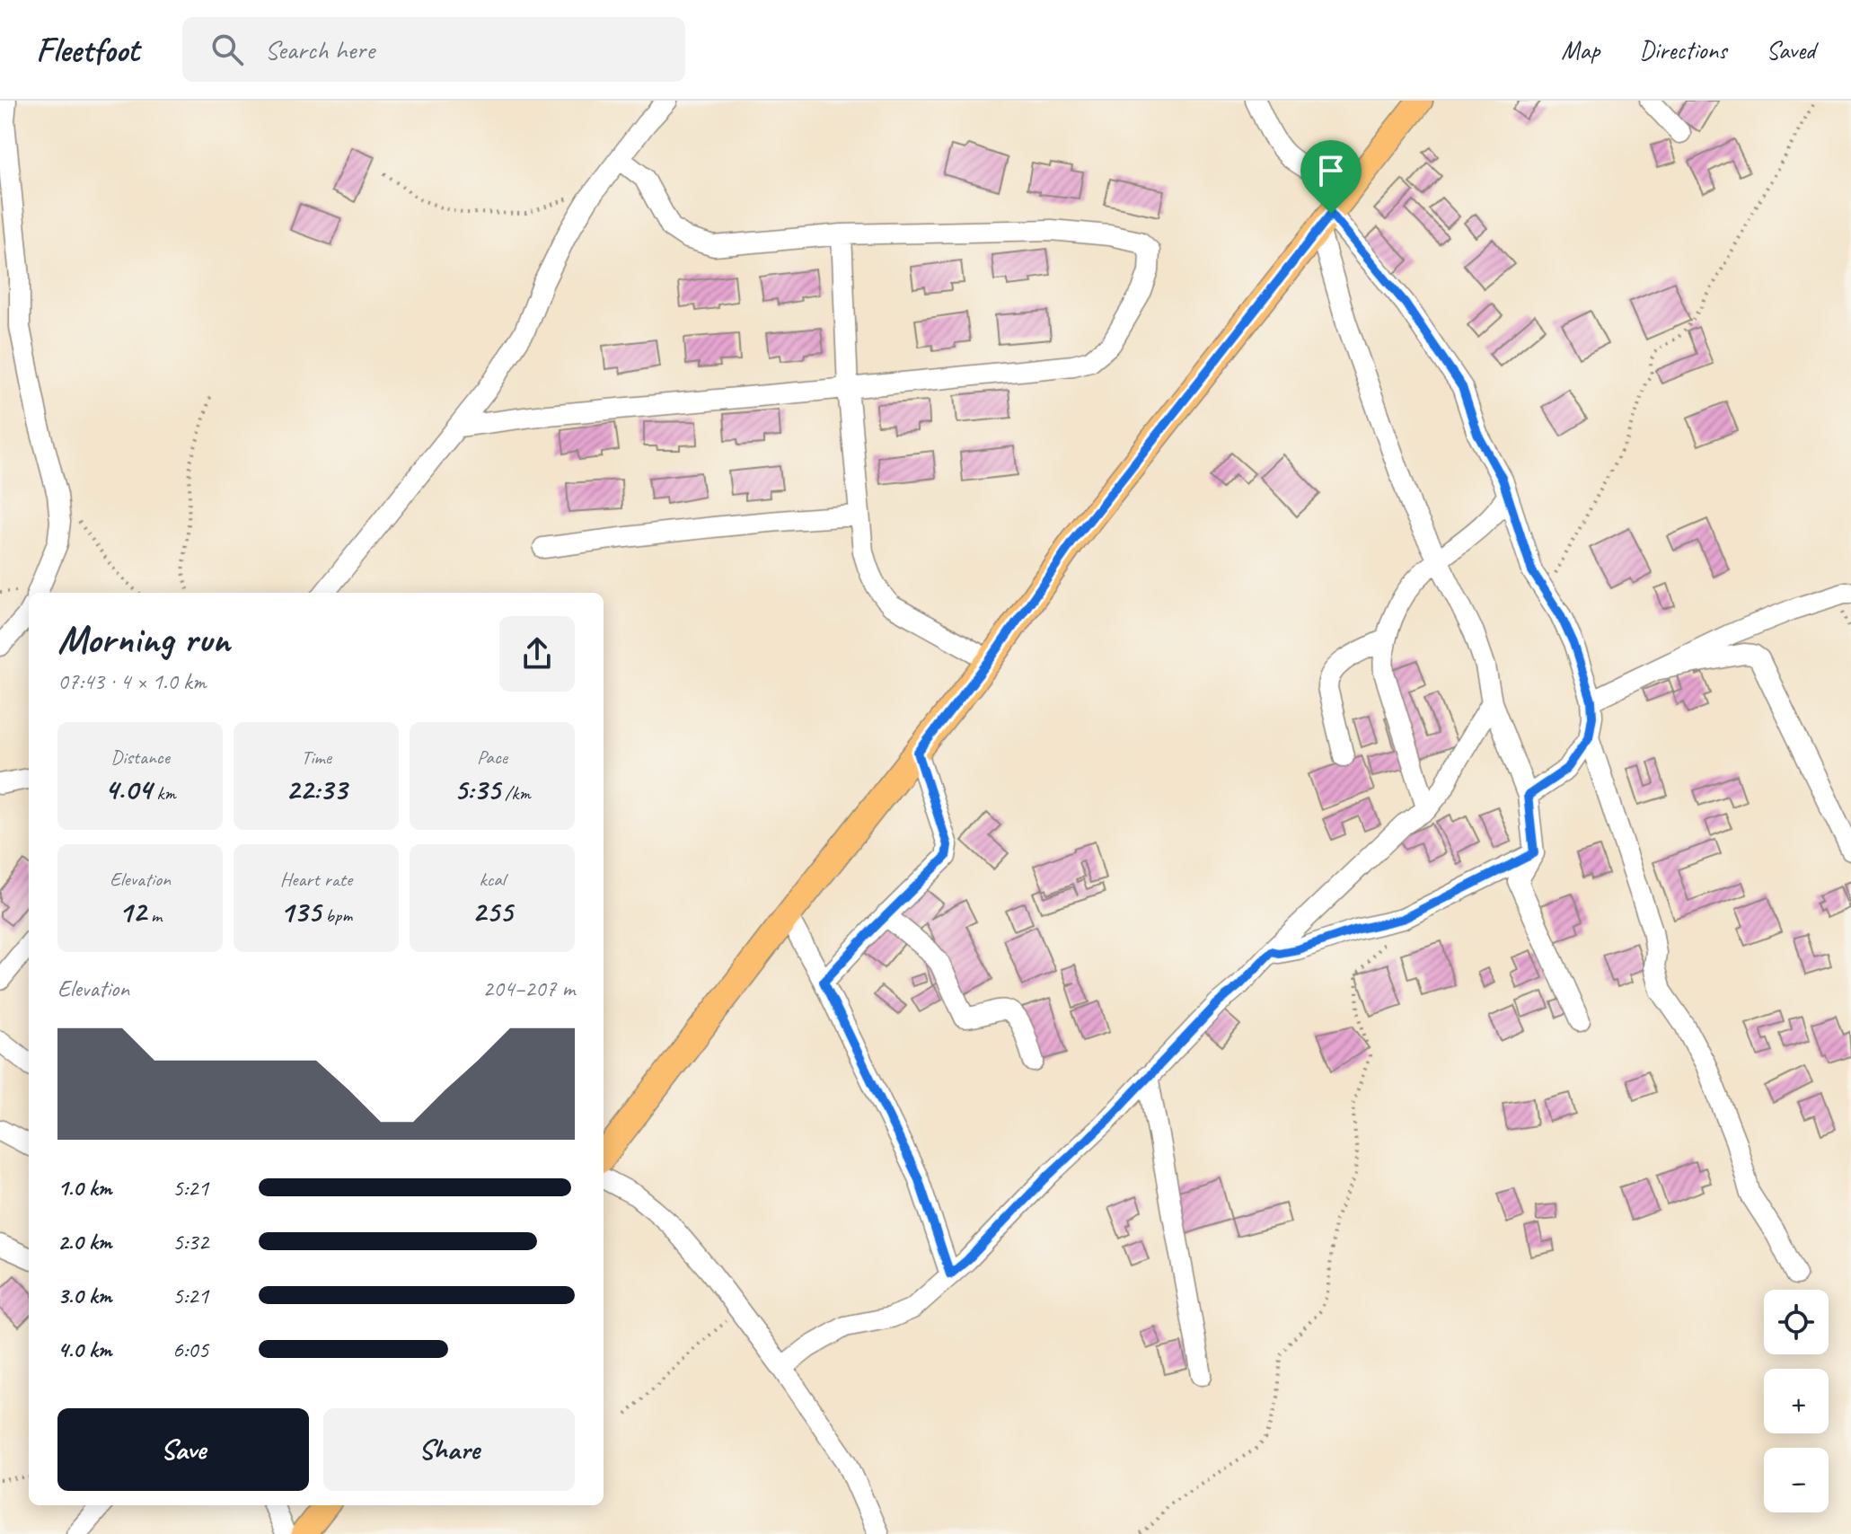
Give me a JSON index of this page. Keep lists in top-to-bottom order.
{
  "page": {
    "header": "Fleetfoot",
    "search": "Search here",
    "nav": ["Map", "Directions", "Saved"],
    "heading": ["Morning run", "07:43 · 4 × 1.0 km"],
    "stats": [
      ["Distance", "4.04 km"],
      ["Time", "22:33"],
      ["Pace", "5:35 /km"],
      ["Elevation", "12 m"],
      ["Heart rate", "135 bpm"],
      ["kcal", "255"]
    ],
    "chart": ["Elevation", "204–207 m"],
    "list": [
      {
        "name": "1.0 km",
        "note": "5:21"
      },
      {
        "name": "2.0 km",
        "note": "5:32"
      },
      {
        "name": "3.0 km",
        "note": "5:21"
      },
      {
        "name": "4.0 km",
        "note": "6:05"
      }
    ],
    "map_buttons": ["+", "−"],
    "buttons": ["Save", "Share"]
  }
}
